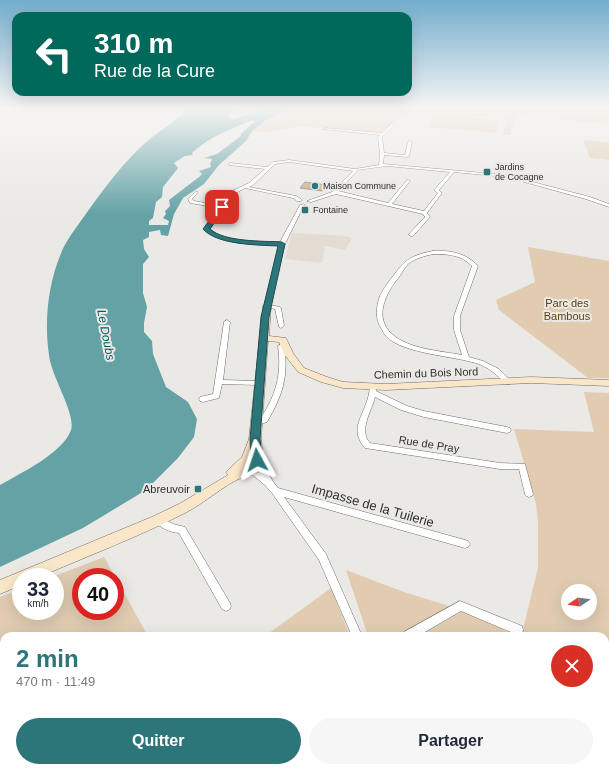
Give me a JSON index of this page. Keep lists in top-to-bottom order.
{
  "streets": {
    "street": ["Chemin du Bois Nord", "Rue de Pray", "Impasse de la Tuilerie"]
  },
  "crossings": [
    ["Chemin du Bois Nord", "Rue de Pray"]
  ],
  "water": ["Le Doubs"],
  "parks": ["Parc des Bambous"],
  "places": {
    "transit": ["Jardins de Cocagne", "Fontaine", "Abreuvoir"],
    "other": ["Maison Commune"]
  },
  "north": "left",
  "page": {
    "turn": ["310 m", "Rue de la Cure"],
    "speed": "33 km/h",
    "limit": "40",
    "heading": ["2 min", "470 m · 11:49"],
    "buttons": ["Quitter", "Partager"]
  }
}
